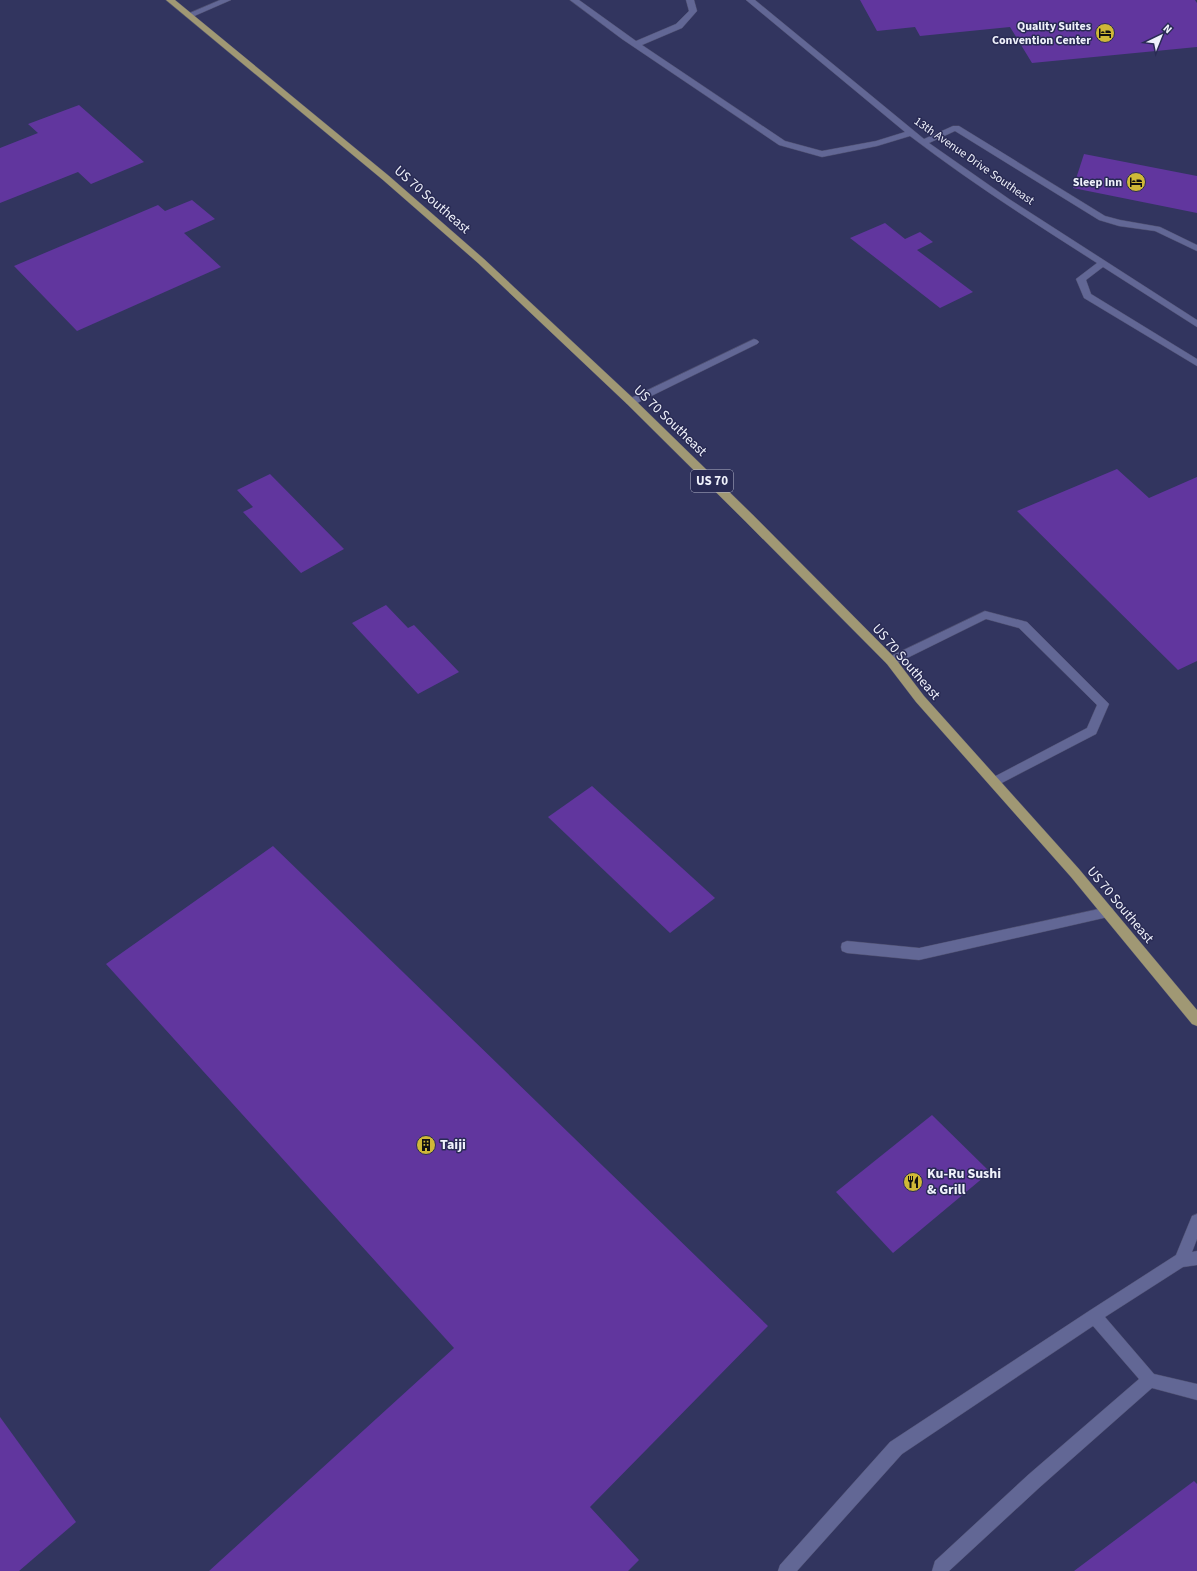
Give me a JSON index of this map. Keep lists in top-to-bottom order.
{
  "streets": {
    "main road": ["US 70 Southeast", "US 70"],
    "street": ["13th Avenue Drive Southeast"]
  },
  "places": {
    "hotel": ["Quality Suites Convention Center", "Sleep Inn"],
    "building": ["Taiji"],
    "restaurant": ["Ku-Ru Sushi & Grill"]
  },
  "north": "top right"
}
